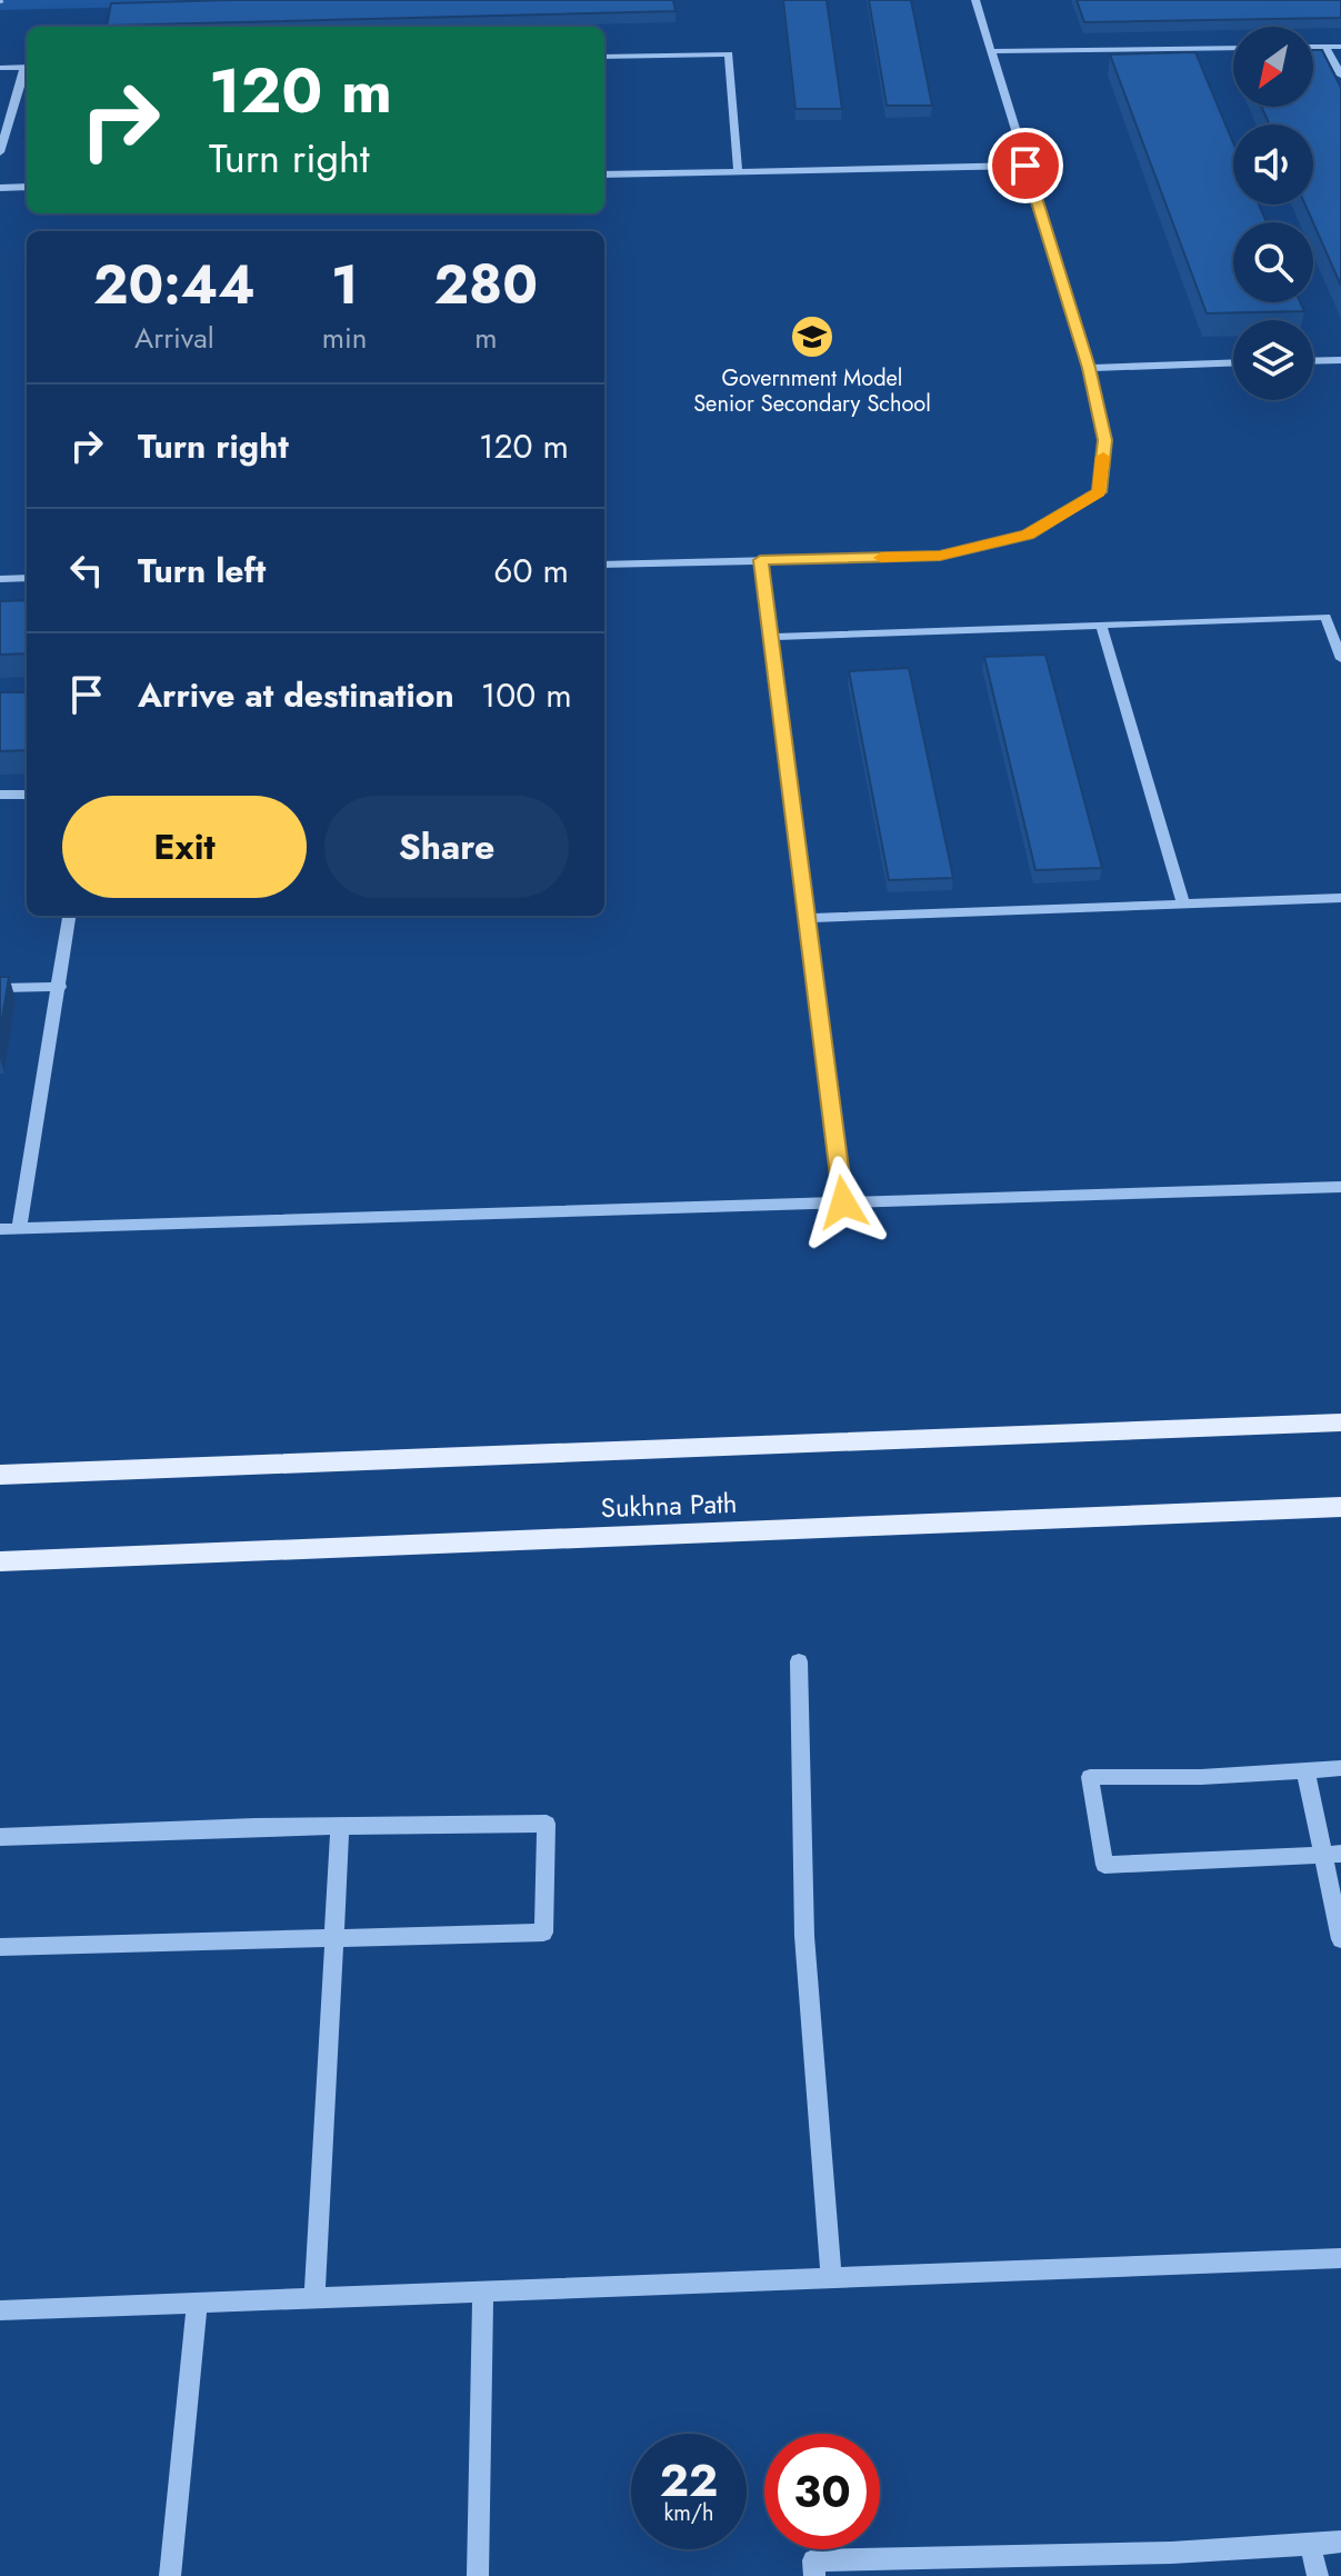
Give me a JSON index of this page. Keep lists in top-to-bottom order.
{
  "streets": {
    "main road": ["Sukhna Path"]
  },
  "places": {
    "school or university": ["Government Model Senior Secondary School"]
  },
  "north": "bottom left",
  "page": {
    "turn": ["120 m", "Turn right"],
    "eta": [
      "20:44",
      "Arrival",
      "1",
      "min",
      "280",
      "m"
    ],
    "list": [
      {
        "name": "Turn right",
        "value": "120 m"
      },
      {
        "name": "Turn left",
        "value": "60 m"
      },
      {
        "name": "Arrive at destination",
        "value": "100 m"
      }
    ],
    "buttons": ["Exit", "Share"],
    "speed": "22 km/h",
    "limit": "30"
  }
}
